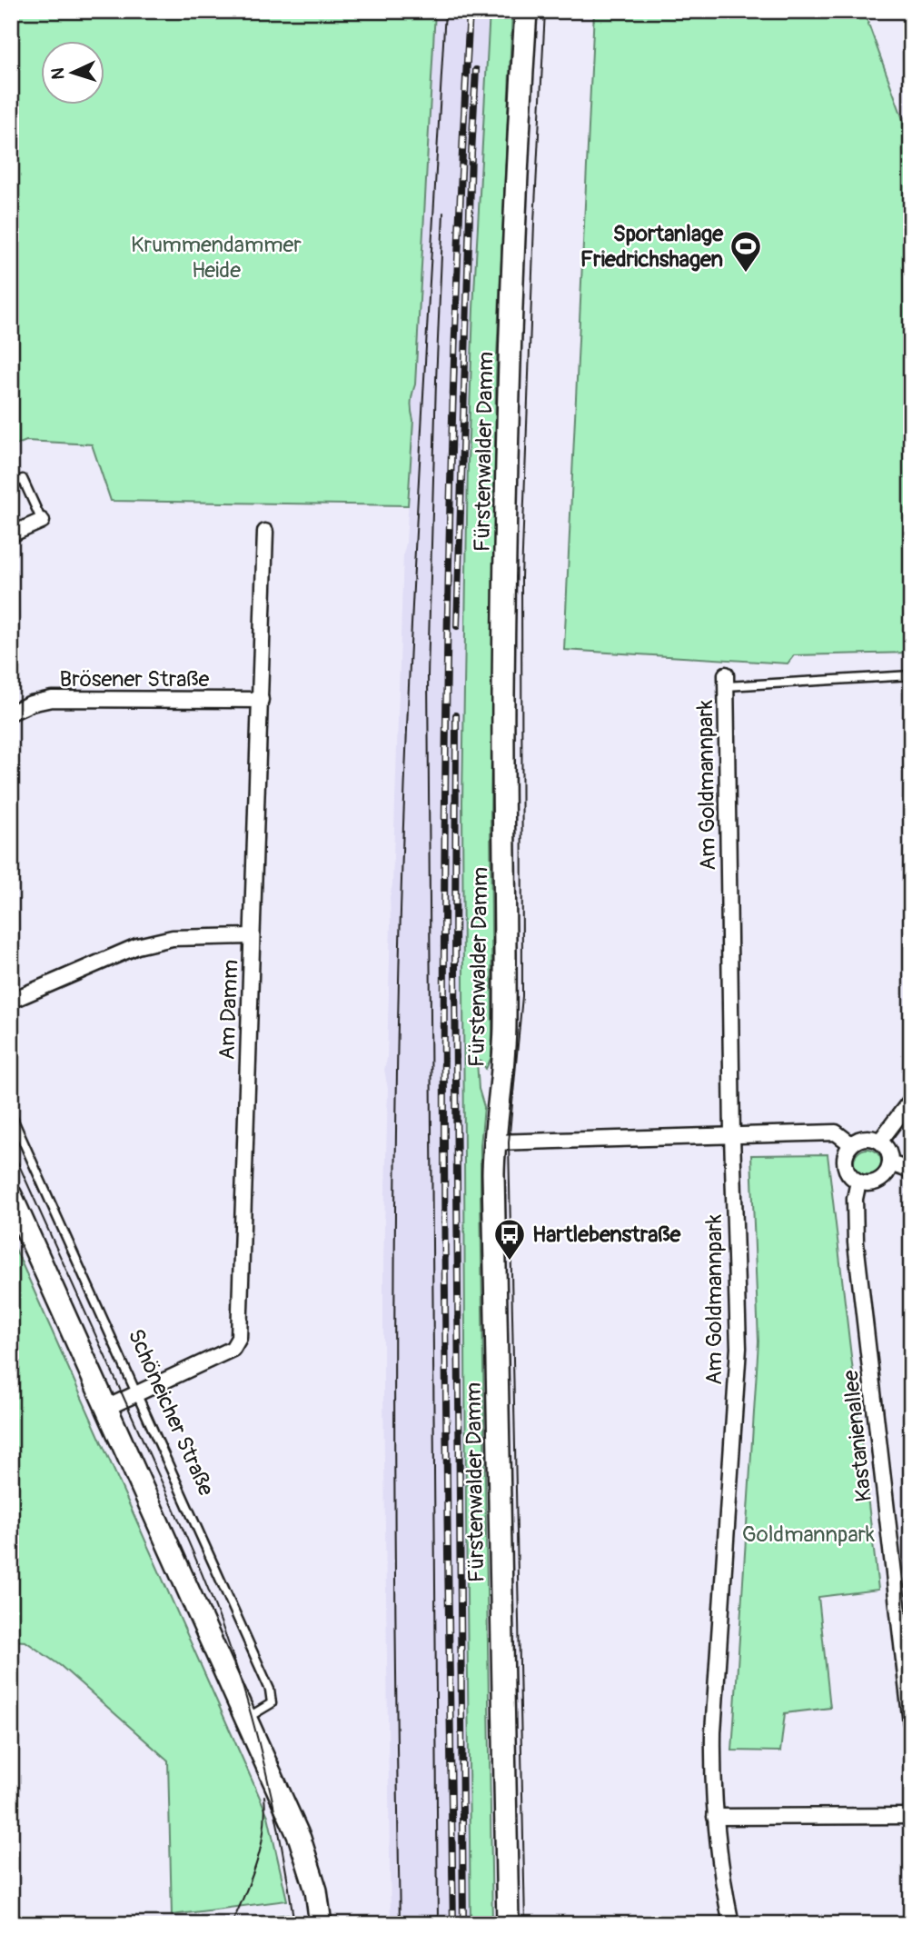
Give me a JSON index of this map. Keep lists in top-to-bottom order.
{
  "streets": {
    "main road": ["Fürstenwalder Damm"],
    "street": [
      "Brösener Straße",
      "Am Goldmannpark",
      "Am Damm",
      "Kastanienallee"
    ],
    "lane": ["Schöneicher Straße"]
  },
  "crossings": [
    ["Brösener Straße", "Am Damm"],
    ["Am Damm", "Schöneicher Straße"]
  ],
  "parks": ["Krummendammer Heide", "Goldmannpark"],
  "places": {
    "sports": ["Sportanlage Friedrichshagen"],
    "bus stop": ["Hartlebenstraße"]
  },
  "north": "left"
}
